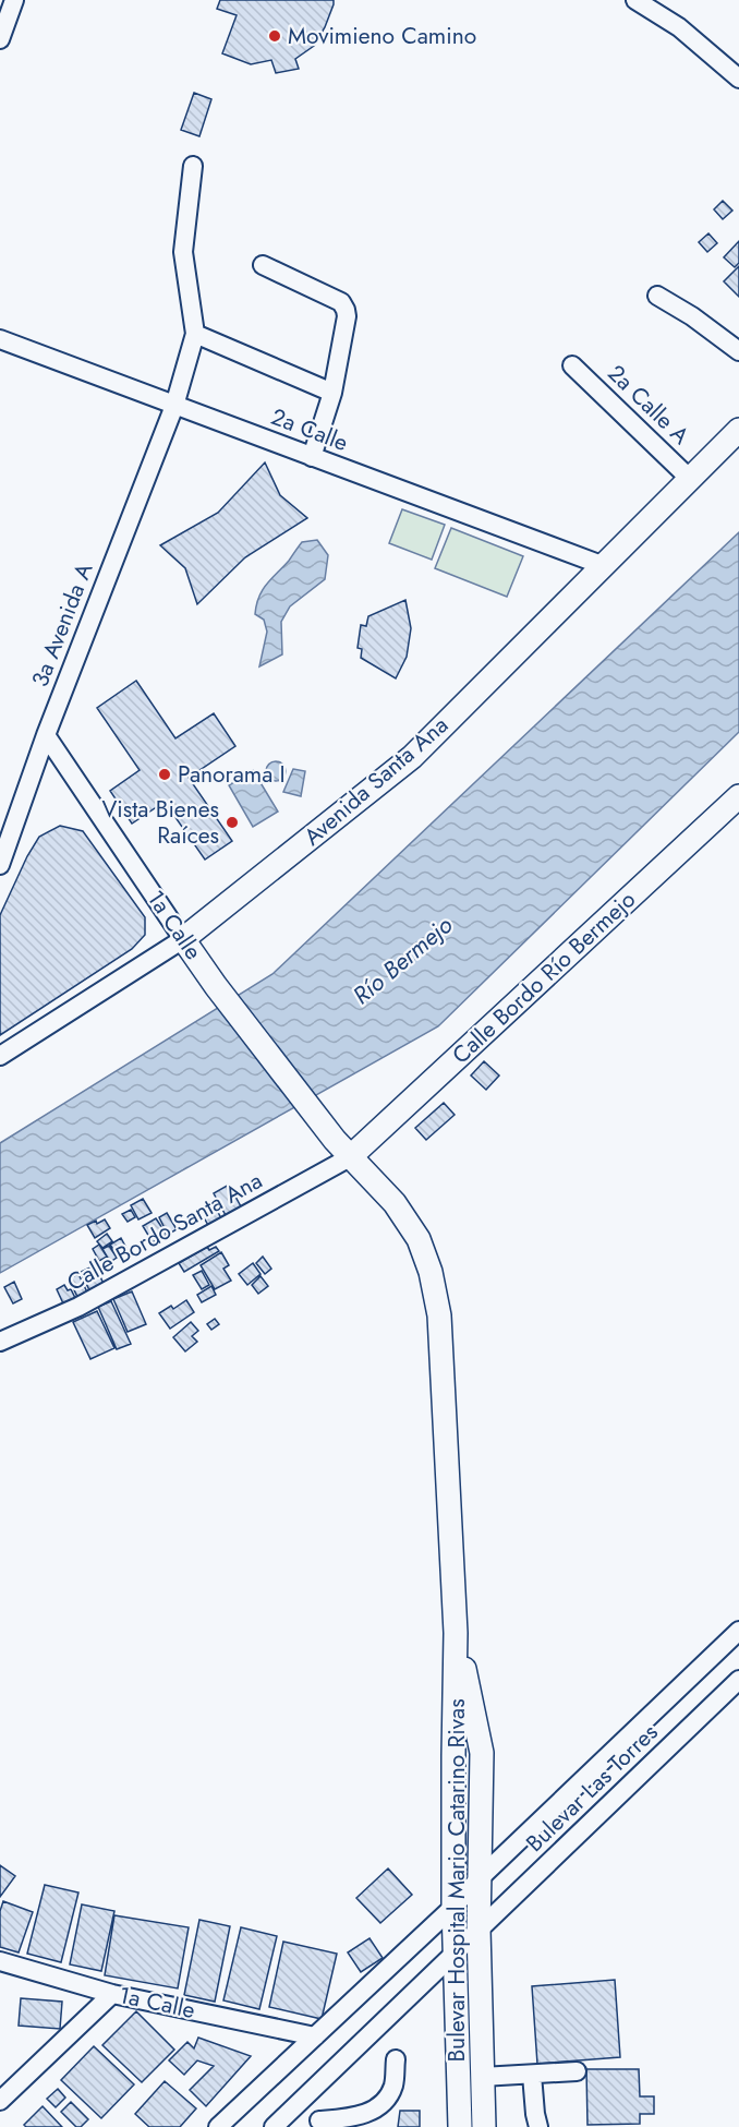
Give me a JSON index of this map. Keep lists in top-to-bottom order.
{
  "streets": {
    "main road": [
      "Avenida Santa Ana",
      "1a Calle",
      "Calle Bordo Río Bermejo",
      "Bulevar Hospital Mario Catarino Rivas"
    ],
    "street": [
      "2a Calle A",
      "2a Calle",
      "3a Avenida A",
      "Calle Bordo Santa Ana",
      "Bulevar Las Torres"
    ]
  },
  "crossings": [
    ["2a Calle A", "Avenida Santa Ana"],
    ["2a Calle", "3a Avenida A"],
    ["2a Calle", "Avenida Santa Ana"],
    ["3a Avenida A", "1a Calle"],
    ["Avenida Santa Ana", "1a Calle"],
    ["1a Calle", "Bulevar Hospital Mario Catarino Rivas"],
    ["Calle Bordo Río Bermejo", "Calle Bordo Santa Ana"],
    ["Calle Bordo Río Bermejo", "Bulevar Hospital Mario Catarino Rivas"],
    ["Calle Bordo Santa Ana", "Bulevar Hospital Mario Catarino Rivas"],
    ["Bulevar Las Torres", "Bulevar Hospital Mario Catarino Rivas"]
  ],
  "water": ["Río Bermejo"],
  "places": ["Movimieno Camino", "Panorama I", "Vista Bienes Raíces"]
}
